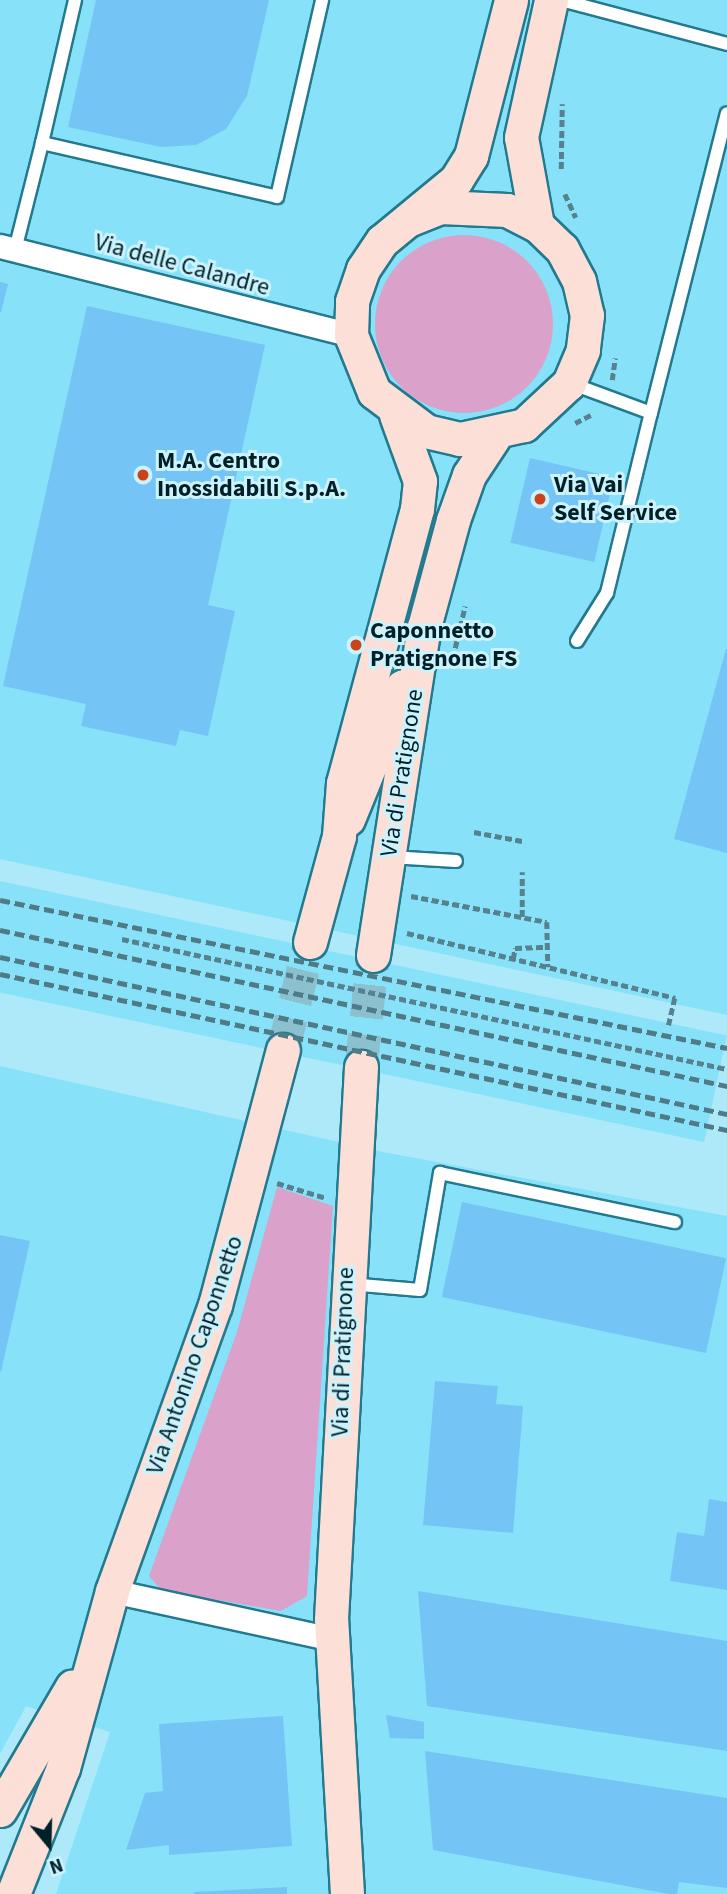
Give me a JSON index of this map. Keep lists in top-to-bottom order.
{
  "streets": {
    "main road": ["Via di Pratignone", "Via Antonino Caponnetto"],
    "street": ["Via delle Calandre"]
  },
  "crossings": [
    ["Via delle Calandre", "Via di Pratignone"]
  ],
  "places": ["M.A. Centro Inossidabili S.p.A.", "Via Vai Self Service", "Caponnetto Pratignone FS"],
  "north": "bottom"
}
